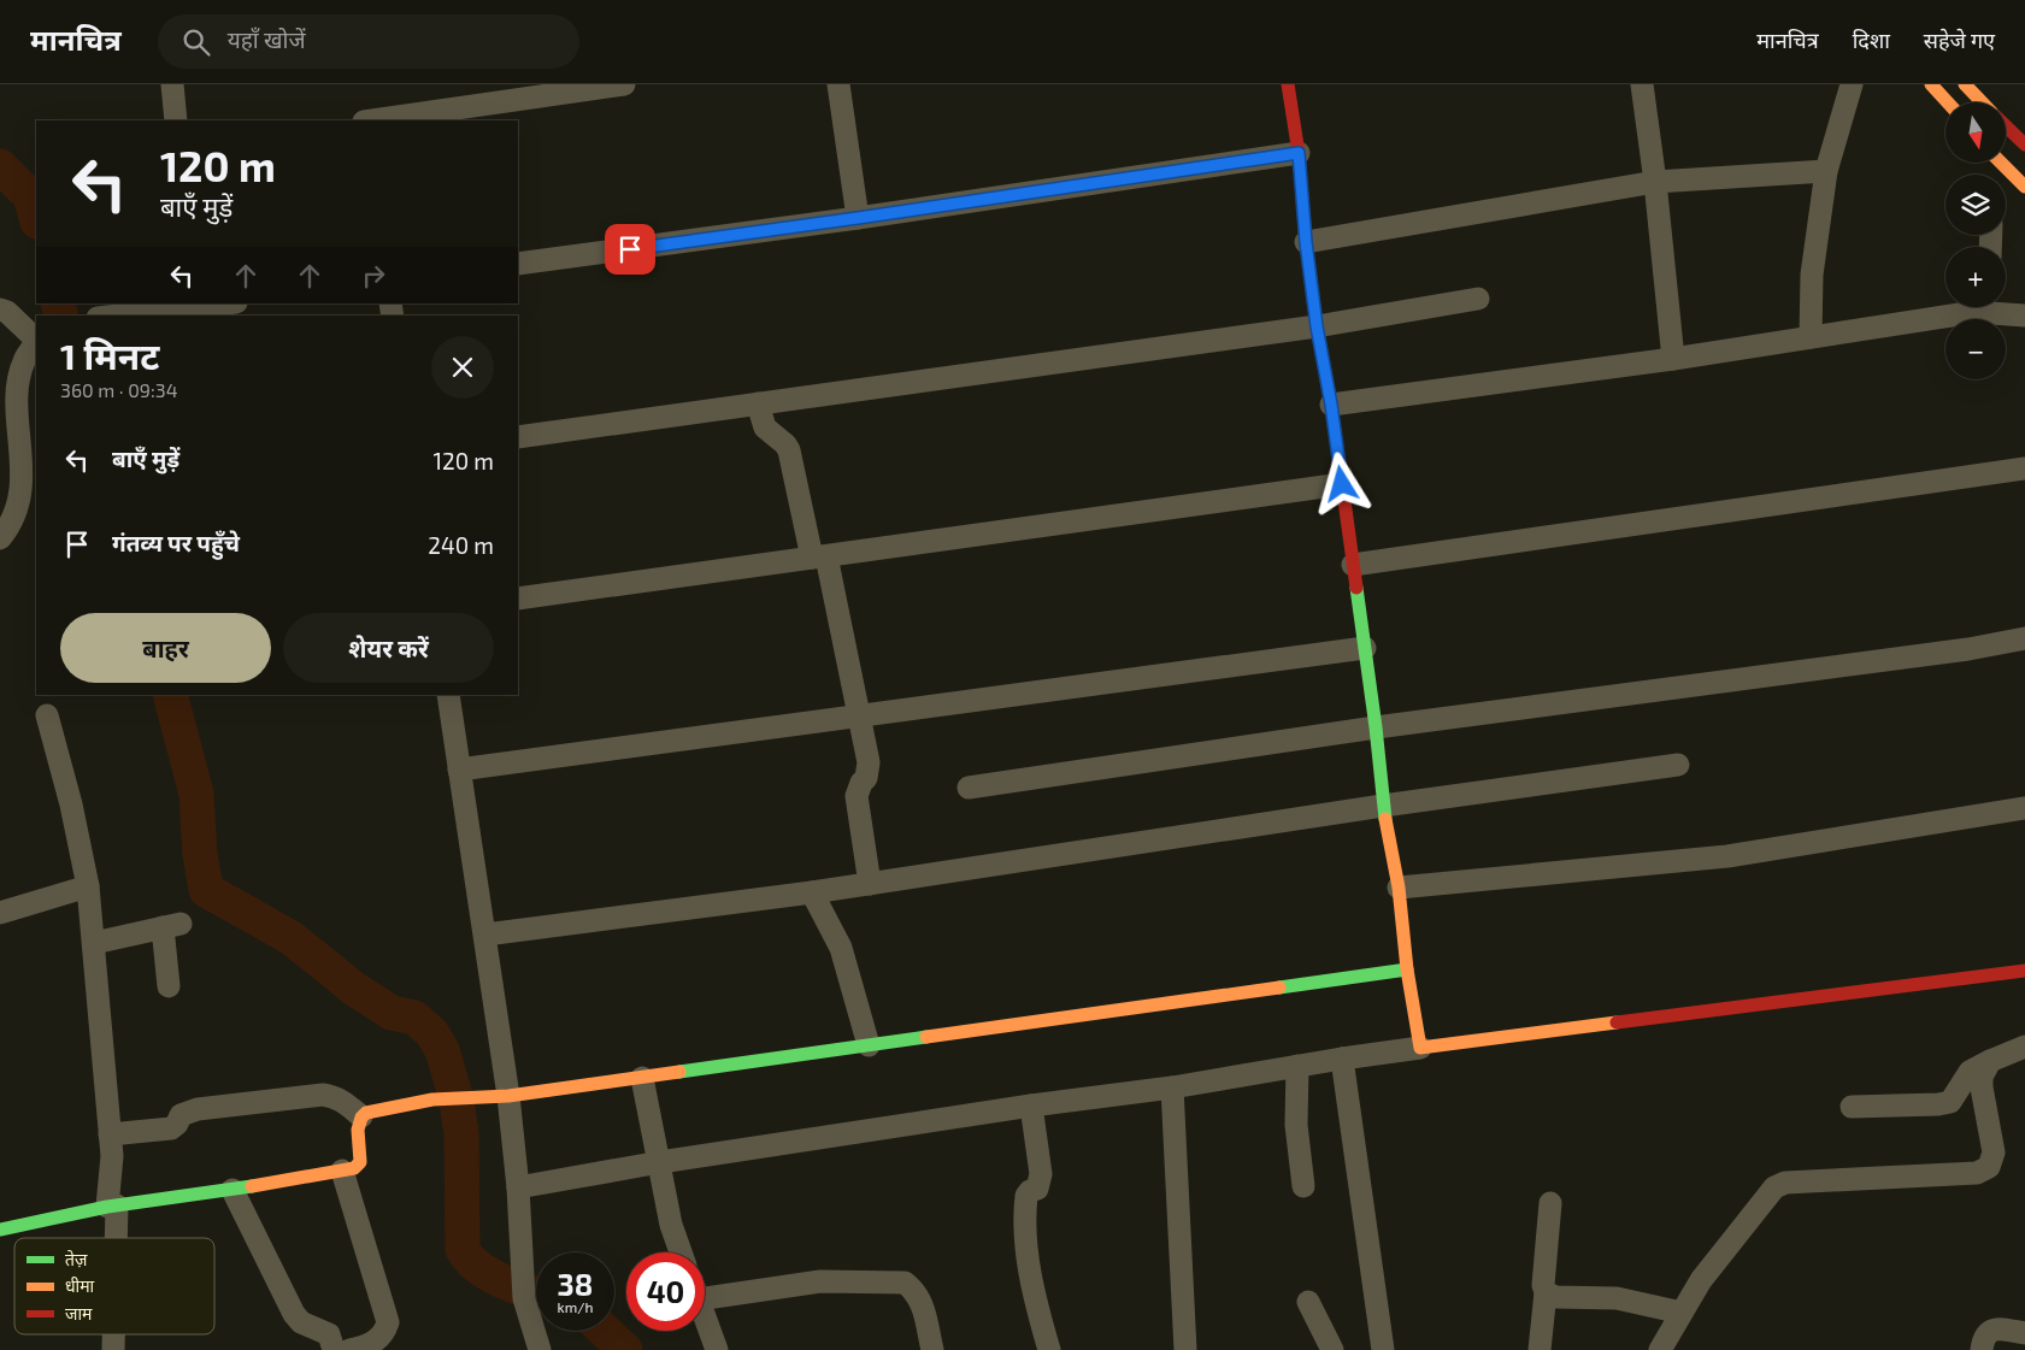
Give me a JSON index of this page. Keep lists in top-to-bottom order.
{
  "legend": ["तेज़", "धीमा", "जाम"],
  "north": "bottom",
  "page": {
    "header": "मानचित्र",
    "search": "यहाँ खोजें",
    "nav": ["मानचित्र", "दिशा", "सहेजे गए"],
    "map_buttons": ["+", "−"],
    "turn": ["120 m", "बाएँ मुड़ें"],
    "heading": ["1 मिनट", "360 m · 09:34"],
    "list": [
      {
        "name": "बाएँ मुड़ें",
        "value": "120 m"
      },
      {
        "name": "गंतव्य पर पहुँचे",
        "value": "240 m"
      }
    ],
    "buttons": ["बाहर", "शेयर करें"],
    "speed": "38 km/h",
    "limit": "40"
  }
}
